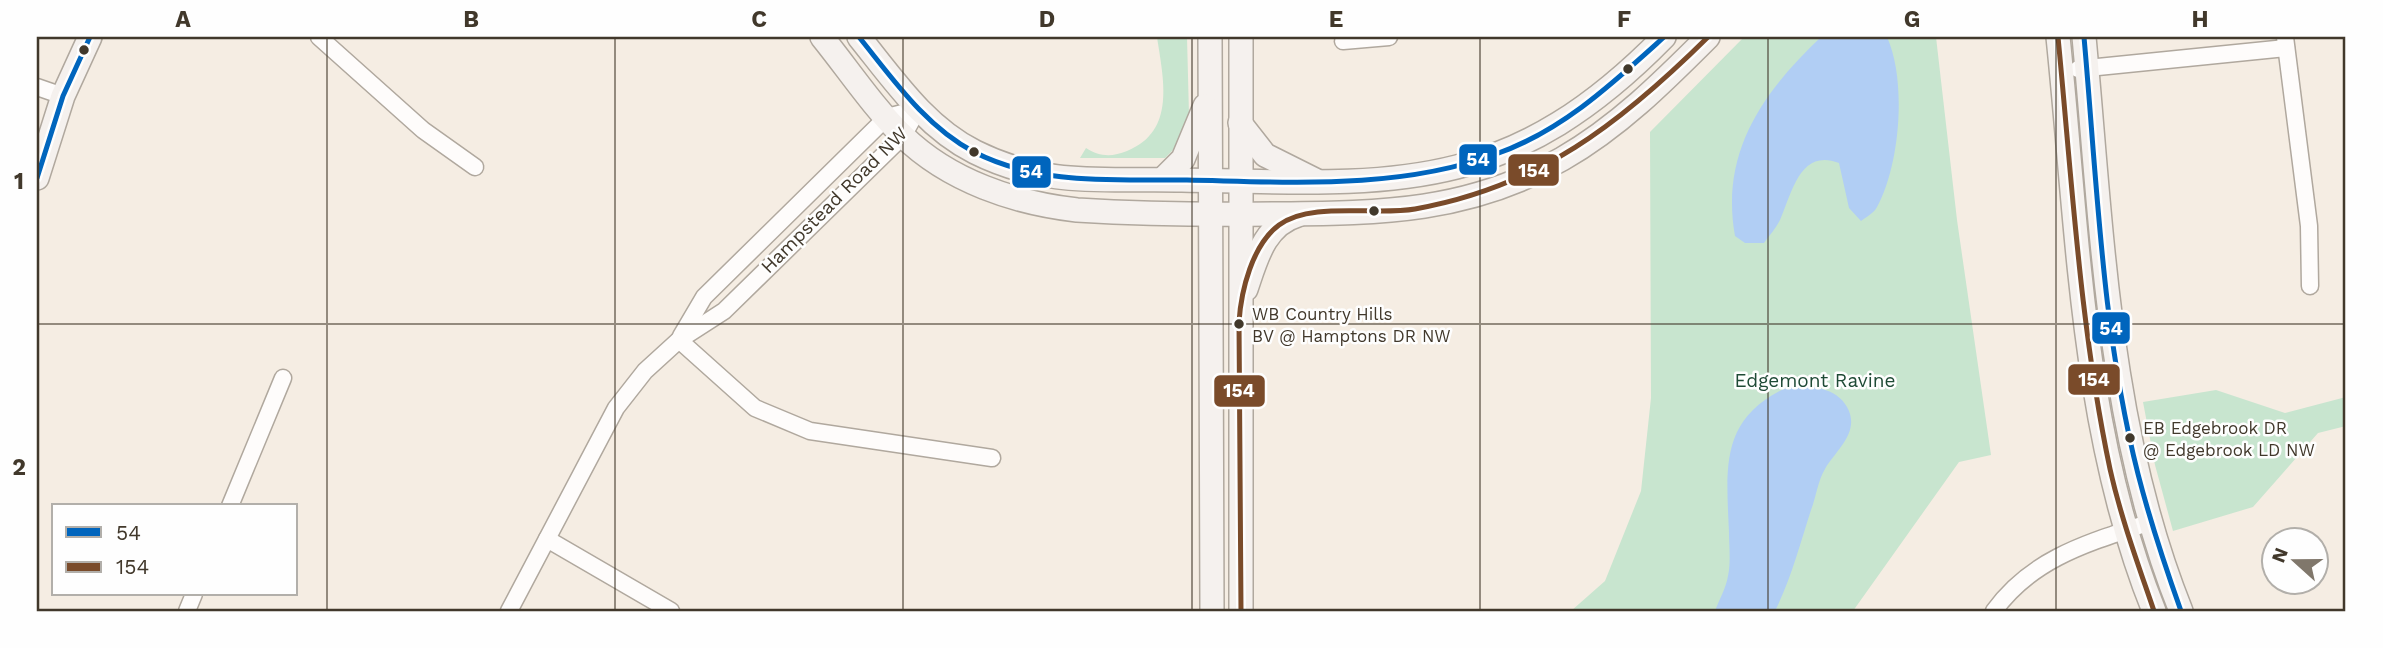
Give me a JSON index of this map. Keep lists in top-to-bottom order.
{
  "streets": {
    "street": ["Hampstead Road NW"]
  },
  "parks": ["Edgemont Ravine"],
  "places": ["WB Country Hills BV @ Hamptons DR NW", "EB Edgebrook DR @ Edgebrook LD NW"],
  "lines": ["transit line 54", "transit line 154"],
  "legend": ["54", "154"],
  "north": "left",
  "grid": {
    "columns": [
      "A",
      "B",
      "C",
      "D",
      "E",
      "F",
      "G",
      "H"
    ],
    "rows": ["1", "2"]
  }
}
